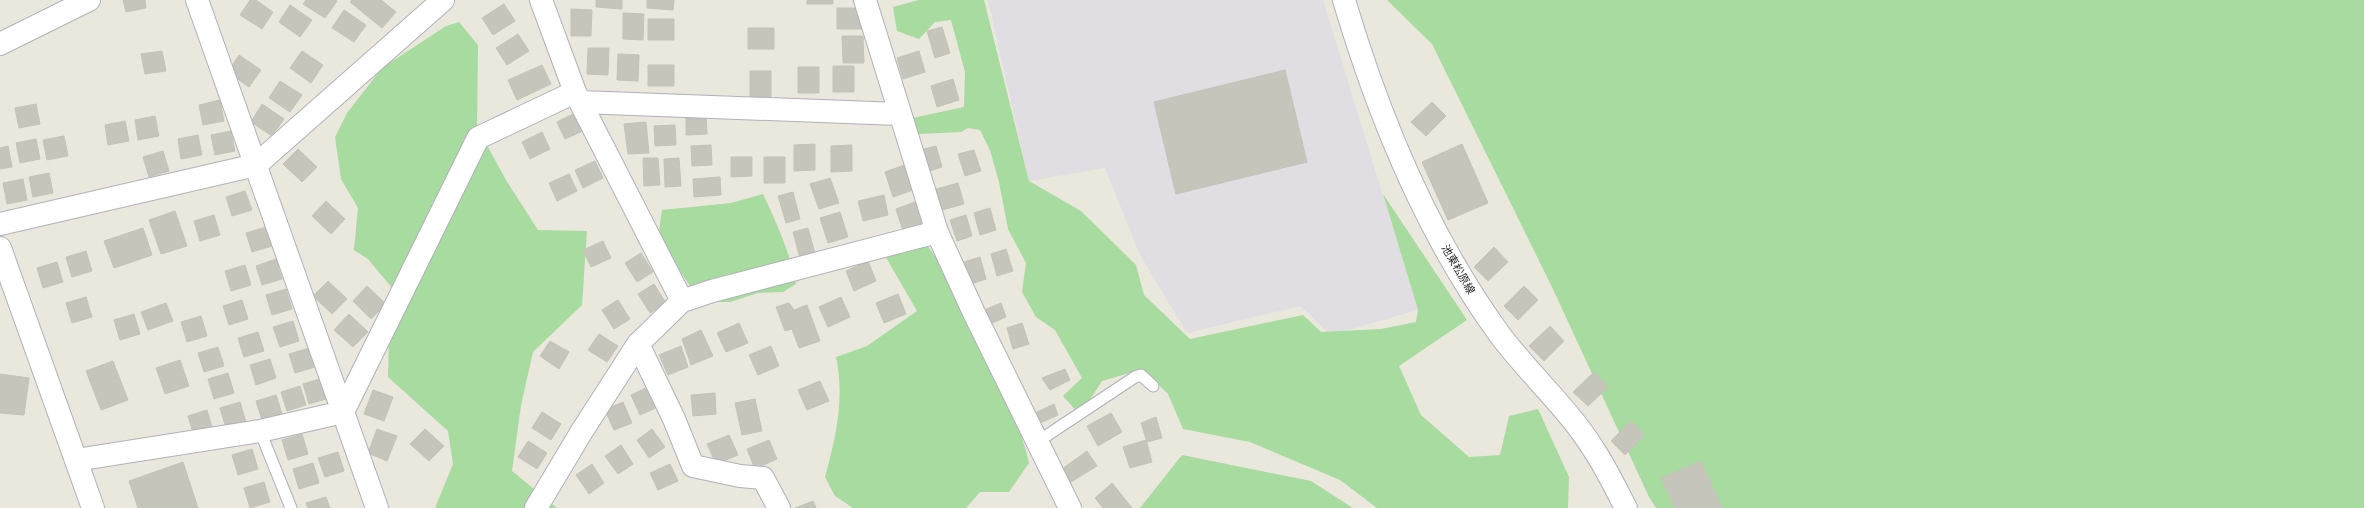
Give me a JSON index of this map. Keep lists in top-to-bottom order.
{
  "streets": {
    "street": ["池東松原線"]
  }
}
